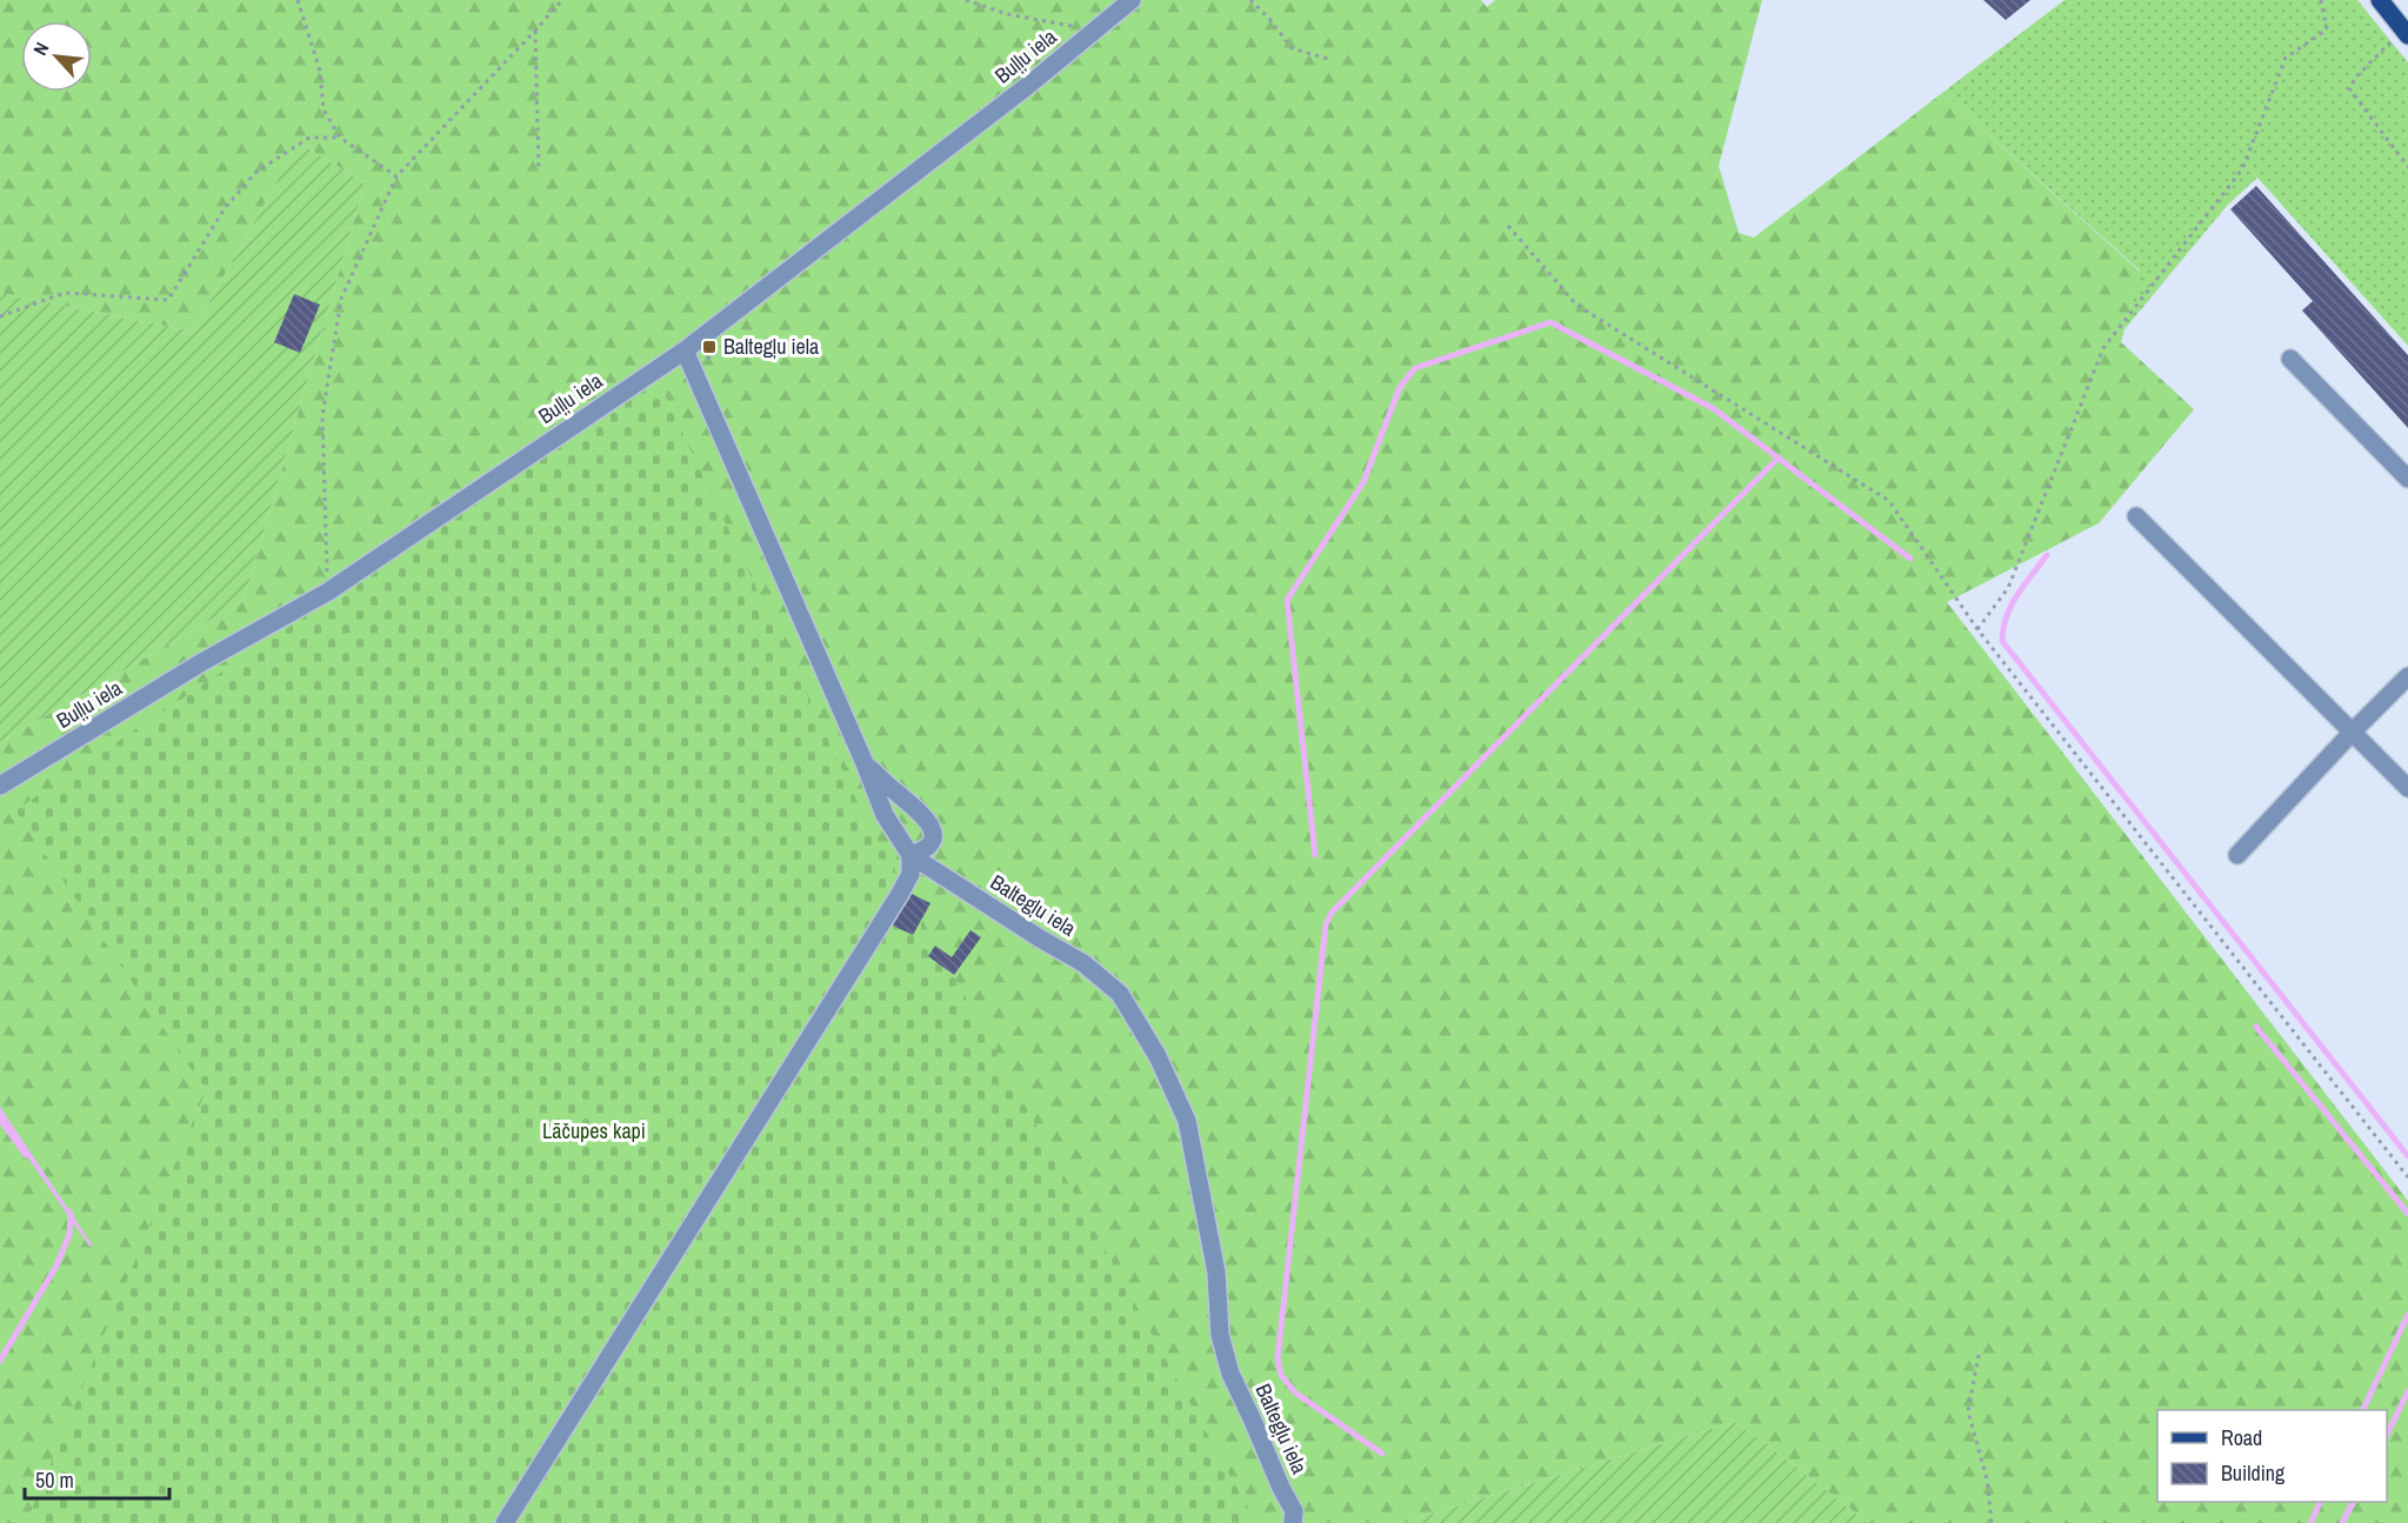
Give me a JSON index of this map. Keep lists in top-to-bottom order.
{
  "streets": {
    "street": ["Buļļu iela", "Baltegļu iela"]
  },
  "crossings": [
    ["Buļļu iela", "Baltegļu iela"]
  ],
  "parks": ["Lāčupes kapi"],
  "places": {
    "transit": ["Baltegļu iela"]
  },
  "legend": ["Road", "Building"],
  "scale_bar": "50 m",
  "north": "top left"
}
